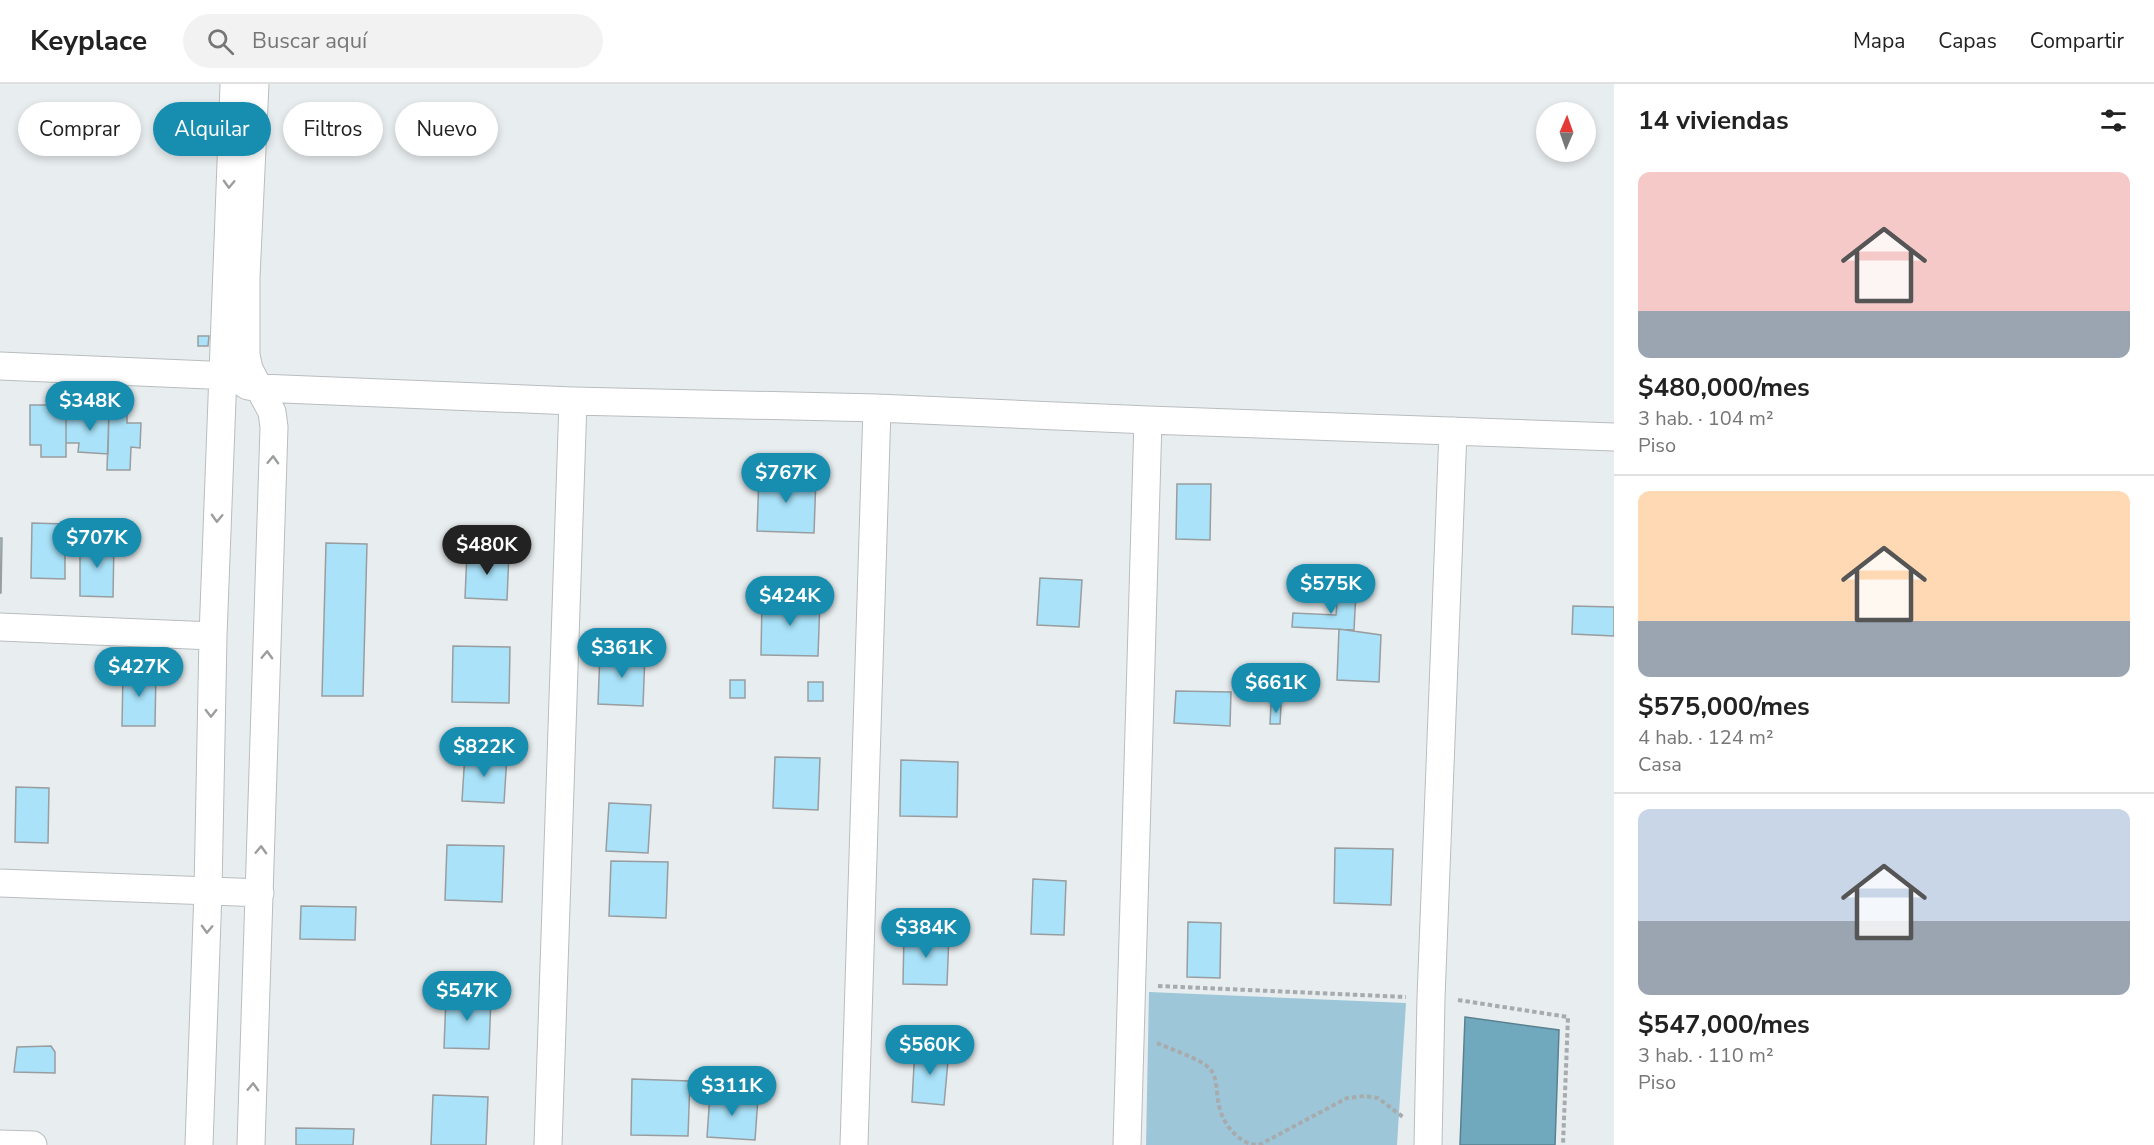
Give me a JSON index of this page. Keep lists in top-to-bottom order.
{
  "north": "top",
  "page": {
    "header": "Keyplace",
    "search": "Buscar aquí",
    "nav": ["Mapa", "Capas", "Compartir"],
    "heading": "14 viviendas",
    "chip": [
      "Comprar",
      "Alquilar",
      "Filtros",
      "Nuevo"
    ],
    "list": [
      {
        "name": "$480,000/mes",
        "note": "3 hab. · 104 m² · Piso"
      },
      {
        "name": "$575,000/mes",
        "note": "4 hab. · 124 m² · Casa"
      },
      {
        "name": "$547,000/mes",
        "note": "3 hab. · 110 m² · Piso"
      }
    ],
    "price": [
      "$348K",
      "$767K",
      "$707K",
      "$480K",
      "$575K",
      "$424K",
      "$361K",
      "$427K",
      "$661K",
      "$822K",
      "$384K",
      "$547K",
      "$560K",
      "$311K"
    ]
  }
}
